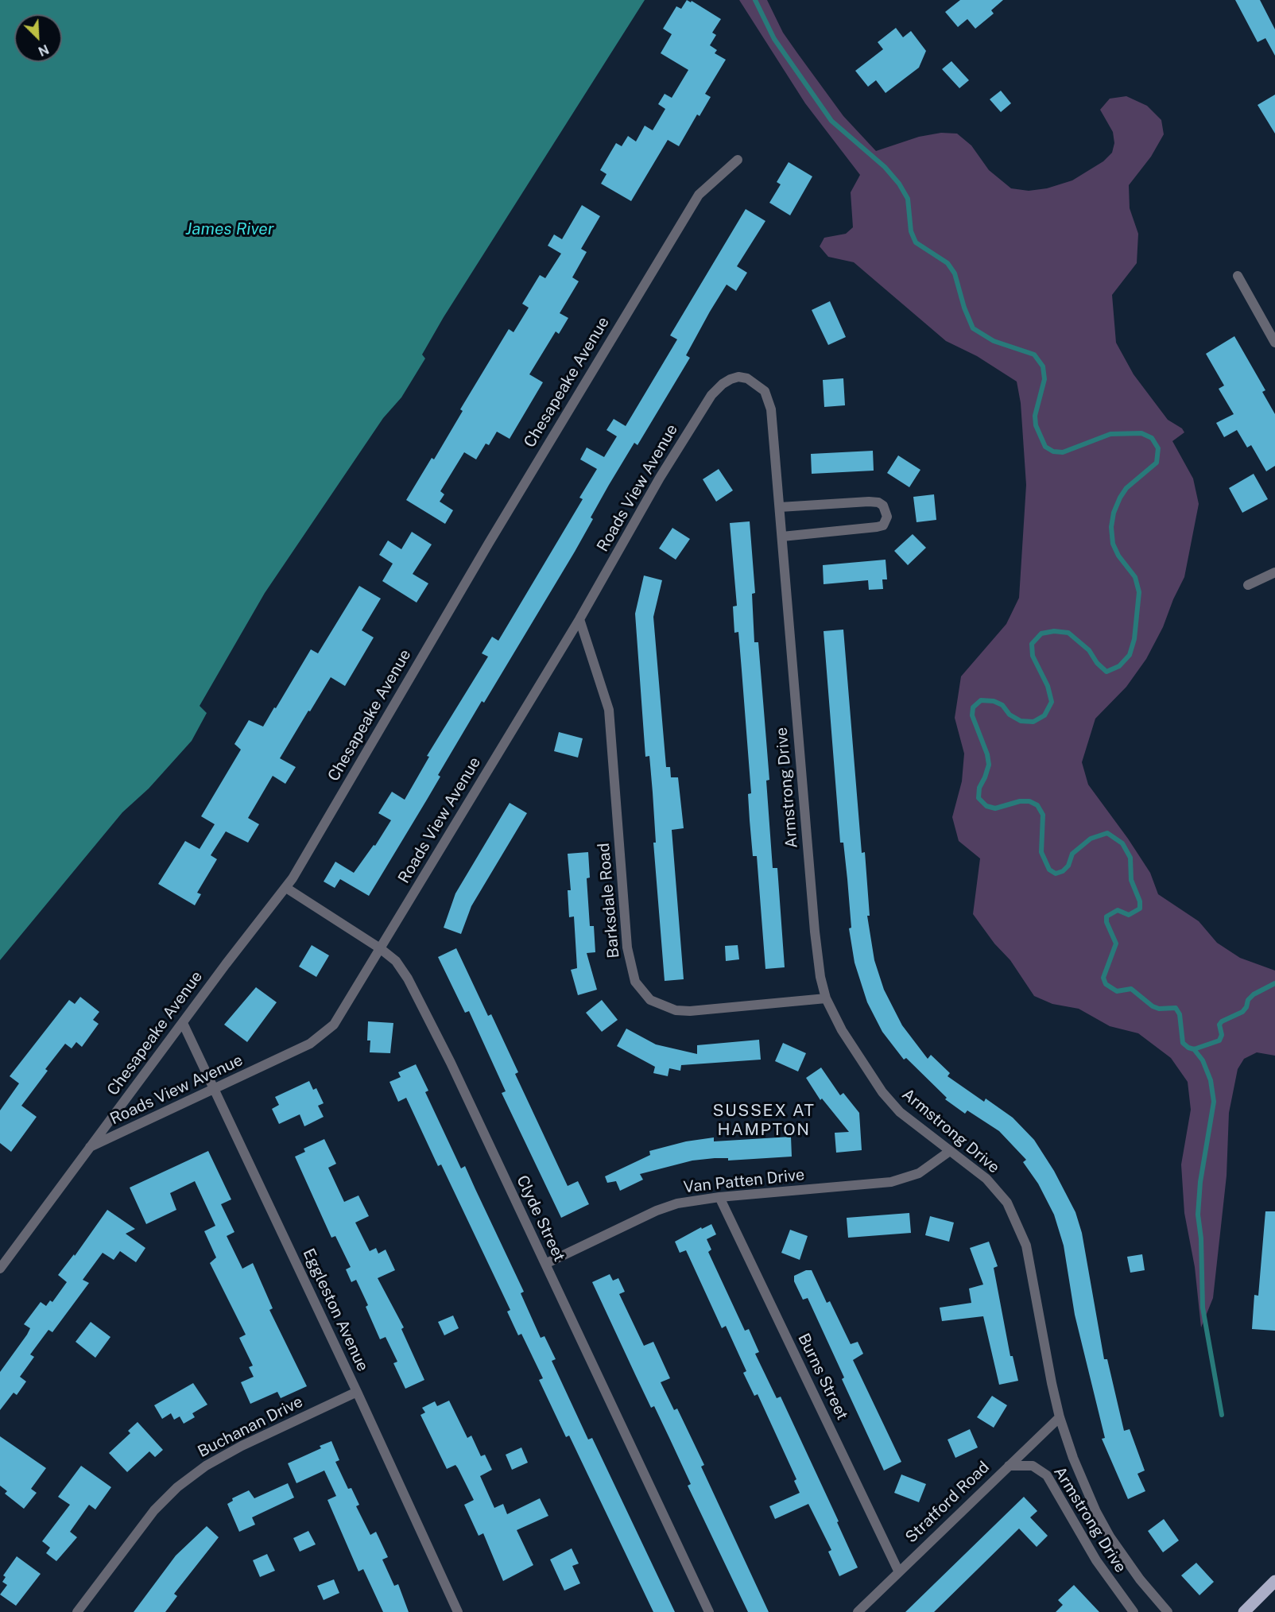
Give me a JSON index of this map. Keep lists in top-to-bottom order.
{
  "streets": {
    "street": [
      "Chesapeake Avenue",
      "Roads View Avenue",
      "Armstrong Drive",
      "Barksdale Road",
      "Van Patten Drive",
      "Clyde Street",
      "Eggleston Avenue",
      "Burns Street",
      "Buchanan Drive",
      "Stratford Road"
    ]
  },
  "crossings": [
    ["Chesapeake Avenue", "Roads View Avenue"],
    ["Chesapeake Avenue", "Clyde Street"],
    ["Chesapeake Avenue", "Eggleston Avenue"],
    ["Roads View Avenue", "Armstrong Drive"],
    ["Roads View Avenue", "Barksdale Road"],
    ["Roads View Avenue", "Clyde Street"],
    ["Roads View Avenue", "Eggleston Avenue"],
    ["Armstrong Drive", "Barksdale Road"],
    ["Armstrong Drive", "Van Patten Drive"],
    ["Armstrong Drive", "Stratford Road"],
    ["Van Patten Drive", "Clyde Street"],
    ["Van Patten Drive", "Burns Street"],
    ["Eggleston Avenue", "Buchanan Drive"],
    ["Burns Street", "Stratford Road"]
  ],
  "districts": ["SUSSEX AT HAMPTON"],
  "water": ["James River"],
  "north": "bottom right"
}
